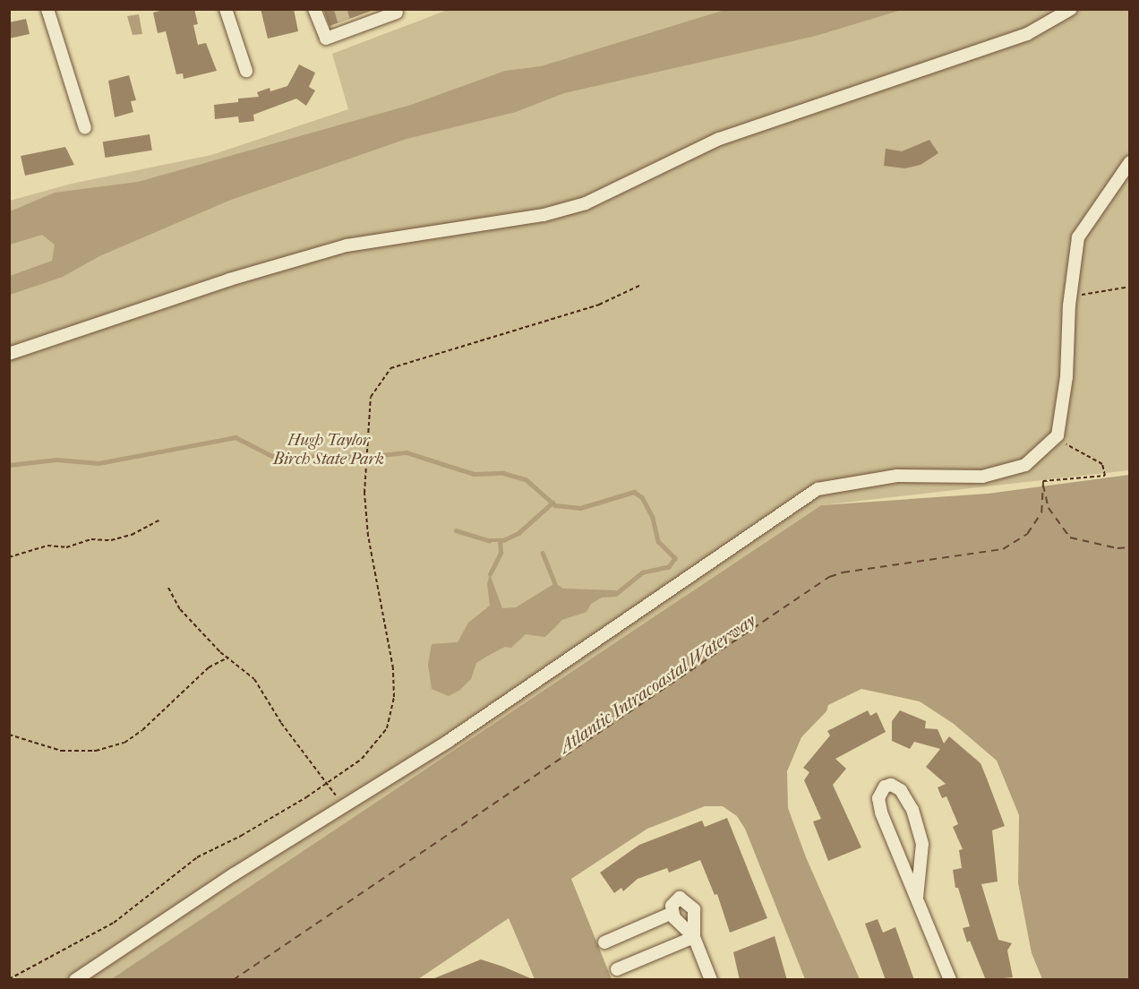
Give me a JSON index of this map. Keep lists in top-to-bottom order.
{
  "water": ["Atlantic Intracoastal Waterway"],
  "parks": ["Hugh Taylor Birch State Park"]
}
